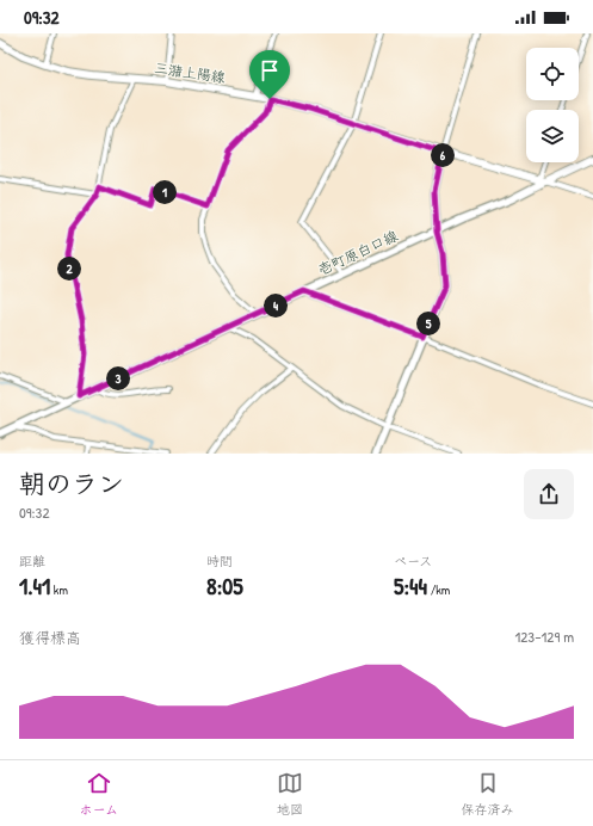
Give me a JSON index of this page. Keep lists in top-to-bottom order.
{
  "streets": {
    "main road": ["三潴上陽線", "壱町原白口線"]
  },
  "crossings": [
    ["三潴上陽線", "壱町原白口線"]
  ],
  "page": {
    "status": "09:32",
    "pins": [
      "6",
      "1",
      "2",
      "4",
      "5",
      "3"
    ],
    "heading": ["朝のラン", "09:32"],
    "stats": [
      ["距離", "1.41 km"],
      ["時間", "8:05"],
      ["ペース", "5:44 /km"]
    ],
    "chart": ["獲得標高", "123–129 m"],
    "tabs": ["ホーム", "地図", "保存済み"]
  }
}
